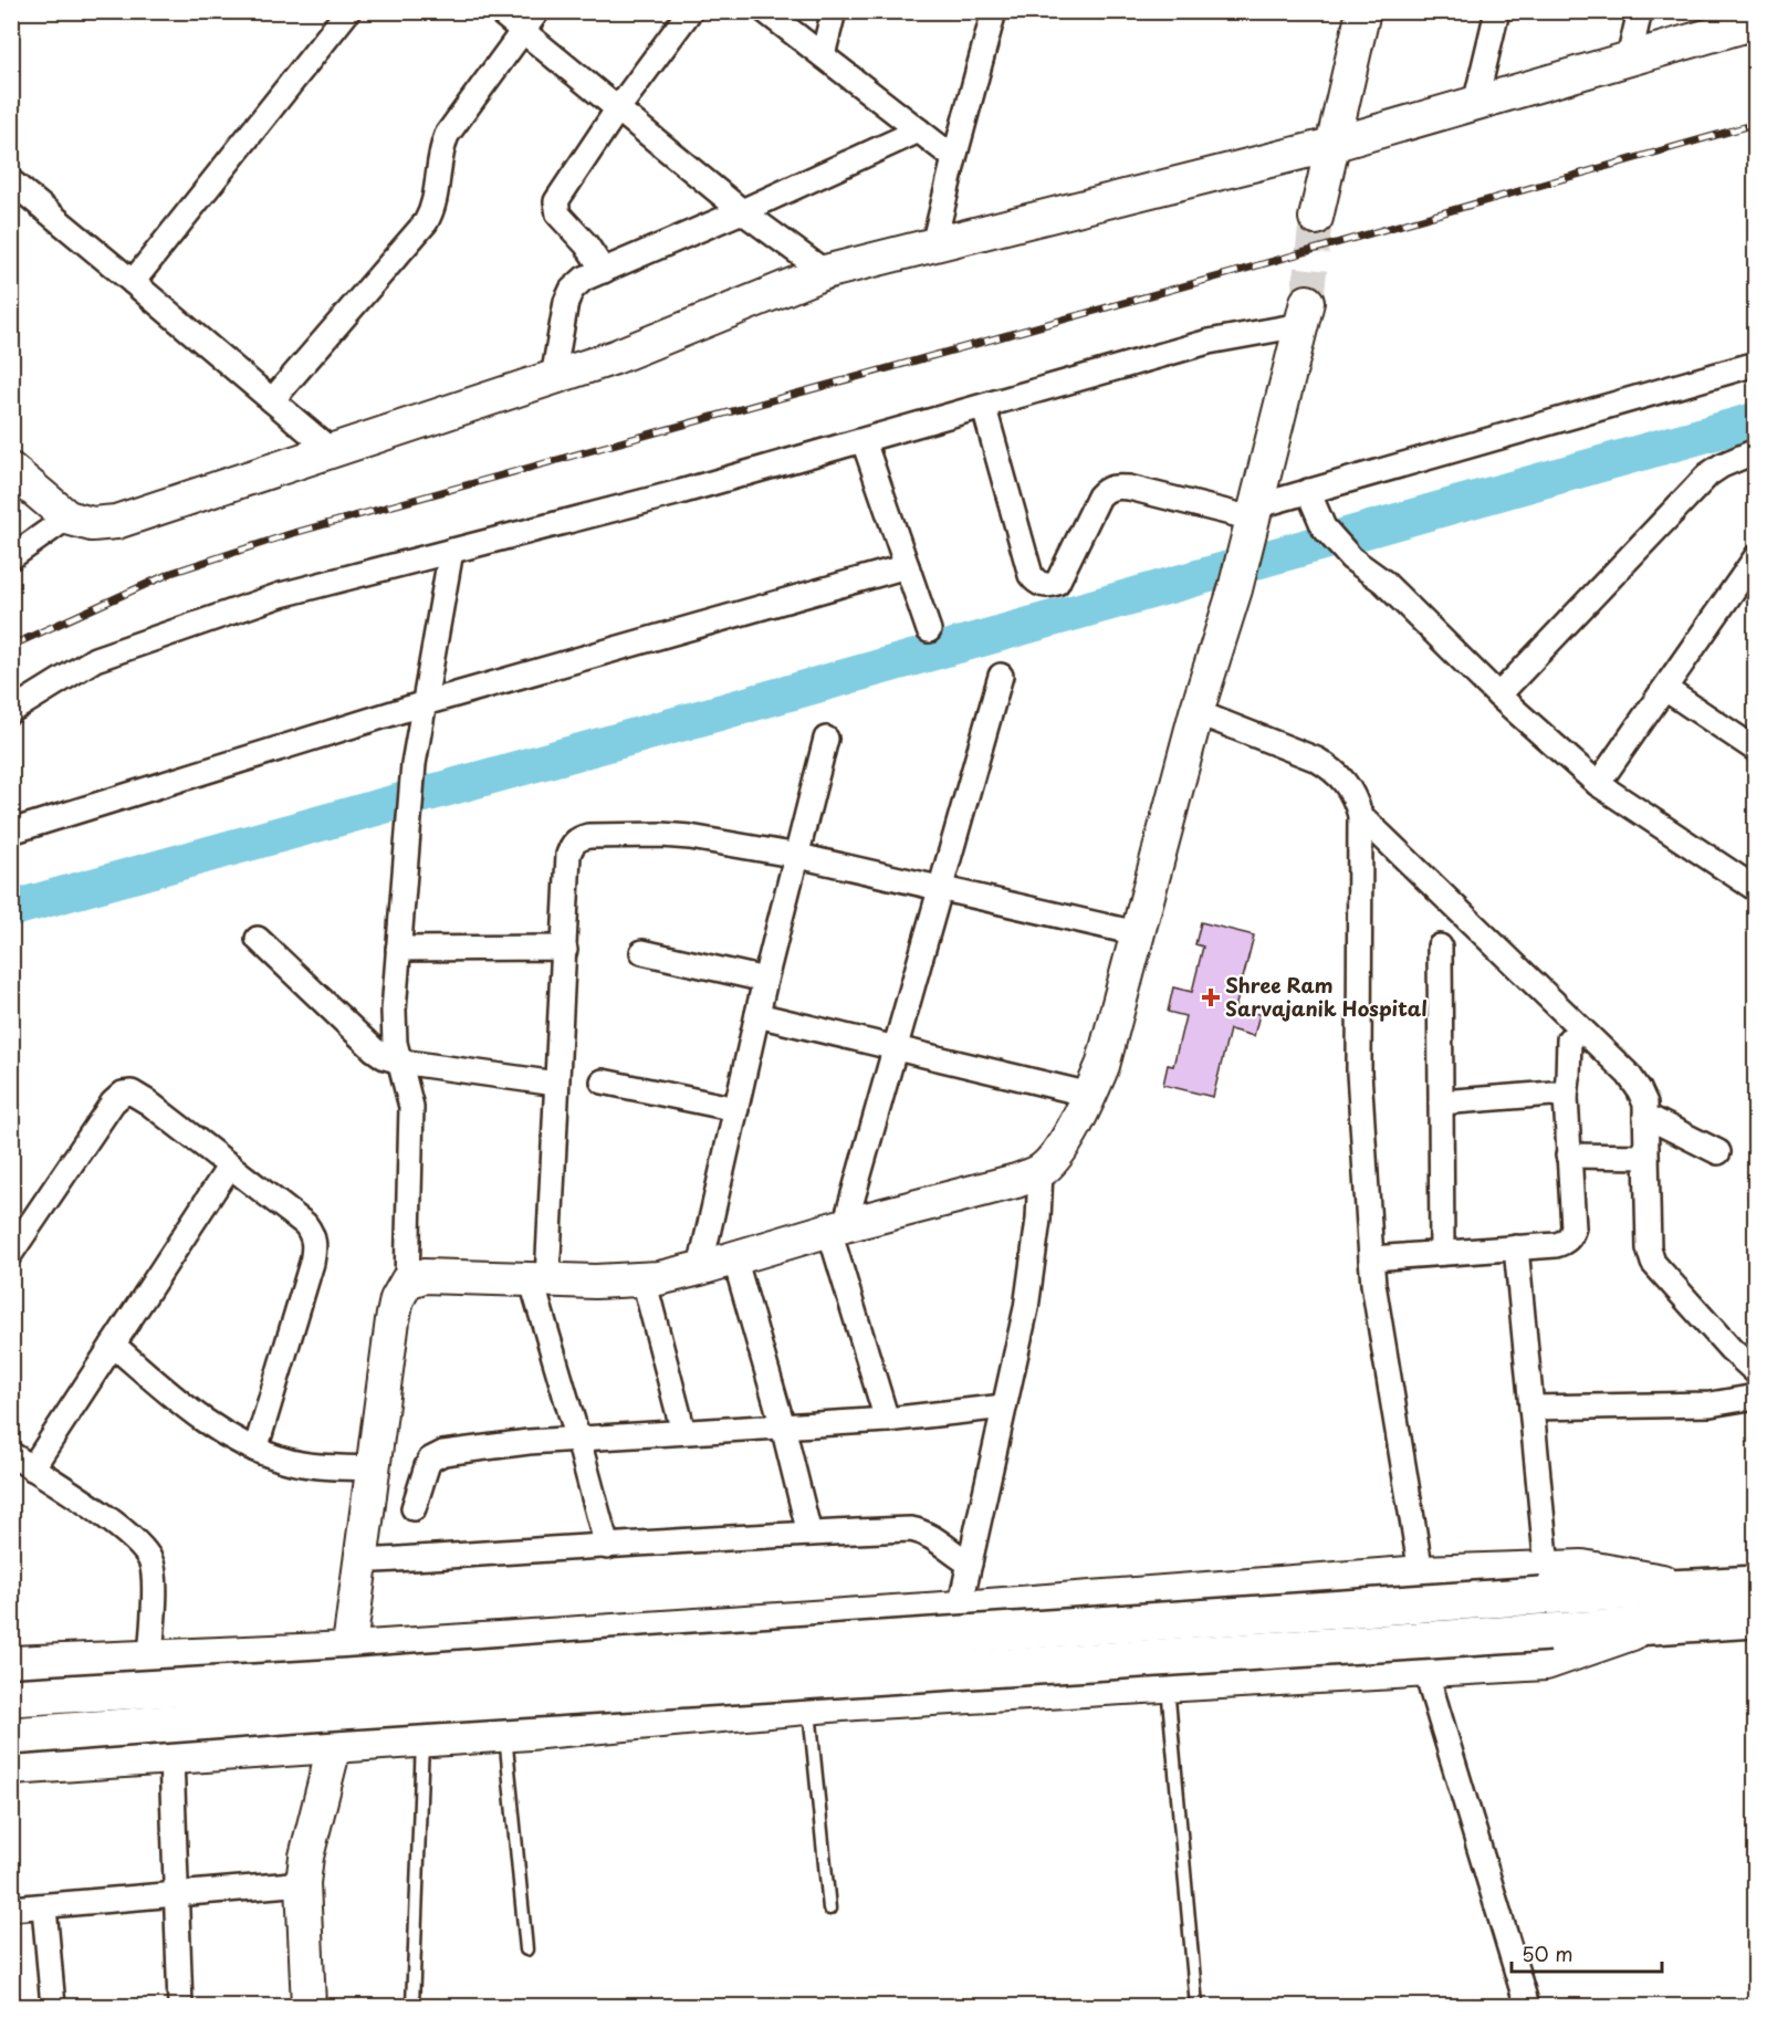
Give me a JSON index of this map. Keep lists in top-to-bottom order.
{
  "places": {
    "health": ["Shree Ram Sarvajanik Hospital"]
  },
  "scale_bar": "50 m"
}
